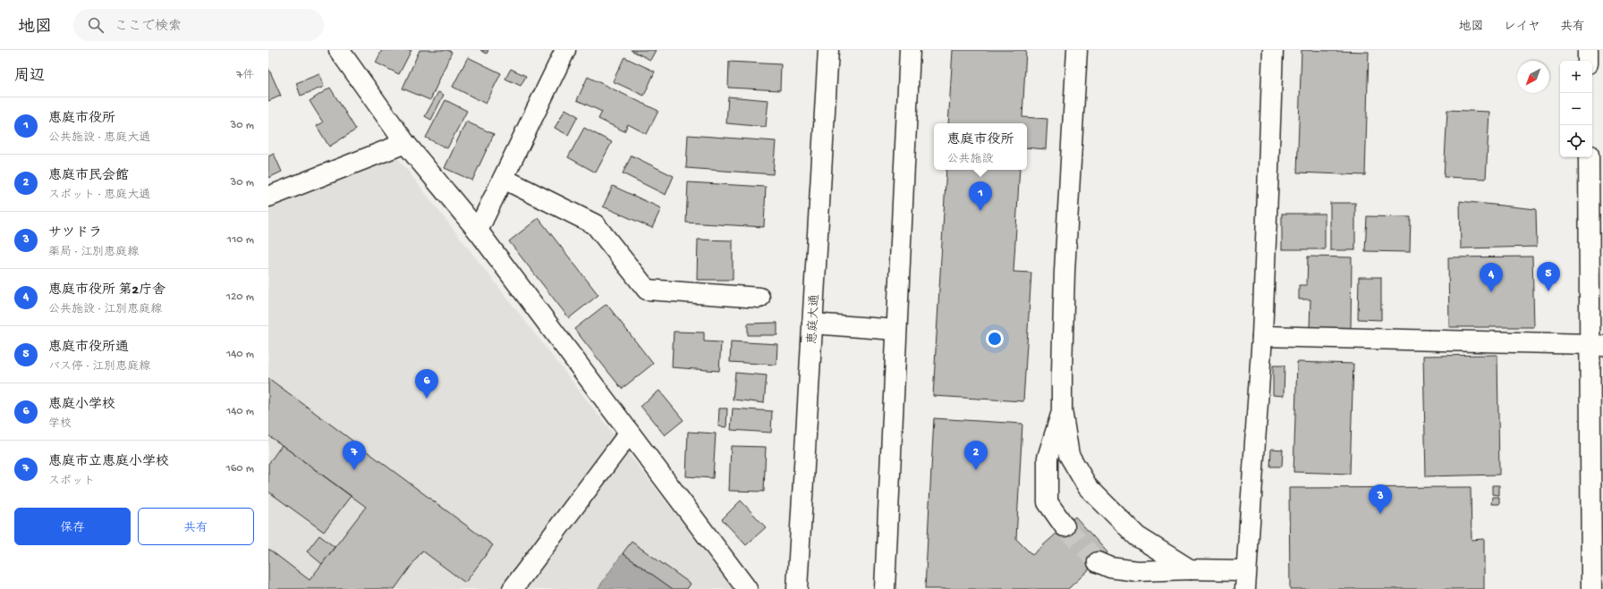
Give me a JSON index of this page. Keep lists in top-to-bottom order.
{
  "streets": {
    "street": ["恵庭大通"]
  },
  "north": "bottom left",
  "page": {
    "header": "地図",
    "search": "ここで検索",
    "nav": ["地図", "レイヤ", "共有"],
    "heading": ["周辺", "7件"],
    "map_buttons": ["+", "−"],
    "list": [
      {
        "mark": "1",
        "name": "恵庭市役所",
        "note": "公共施設 · 恵庭大通",
        "value": "30 m"
      },
      {
        "mark": "2",
        "name": "恵庭市民会館",
        "note": "スポット · 恵庭大通",
        "value": "30 m"
      },
      {
        "mark": "3",
        "name": "サツドラ",
        "note": "薬局 · 江別恵庭線",
        "value": "110 m"
      },
      {
        "mark": "4",
        "name": "恵庭市役所 第2庁舎",
        "note": "公共施設 · 江別恵庭線",
        "value": "120 m"
      },
      {
        "mark": "5",
        "name": "恵庭市役所通",
        "note": "バス停 · 江別恵庭線",
        "value": "140 m"
      },
      {
        "mark": "6",
        "name": "恵庭小学校",
        "note": "学校",
        "value": "140 m"
      },
      {
        "mark": "7",
        "name": "恵庭市立恵庭小学校",
        "note": "スポット",
        "value": "160 m"
      }
    ],
    "popup": ["恵庭市役所", "公共施設"],
    "pins": [
      "1",
      "5",
      "4",
      "6",
      "2",
      "7",
      "3"
    ],
    "buttons": ["保存", "共有"]
  }
}
